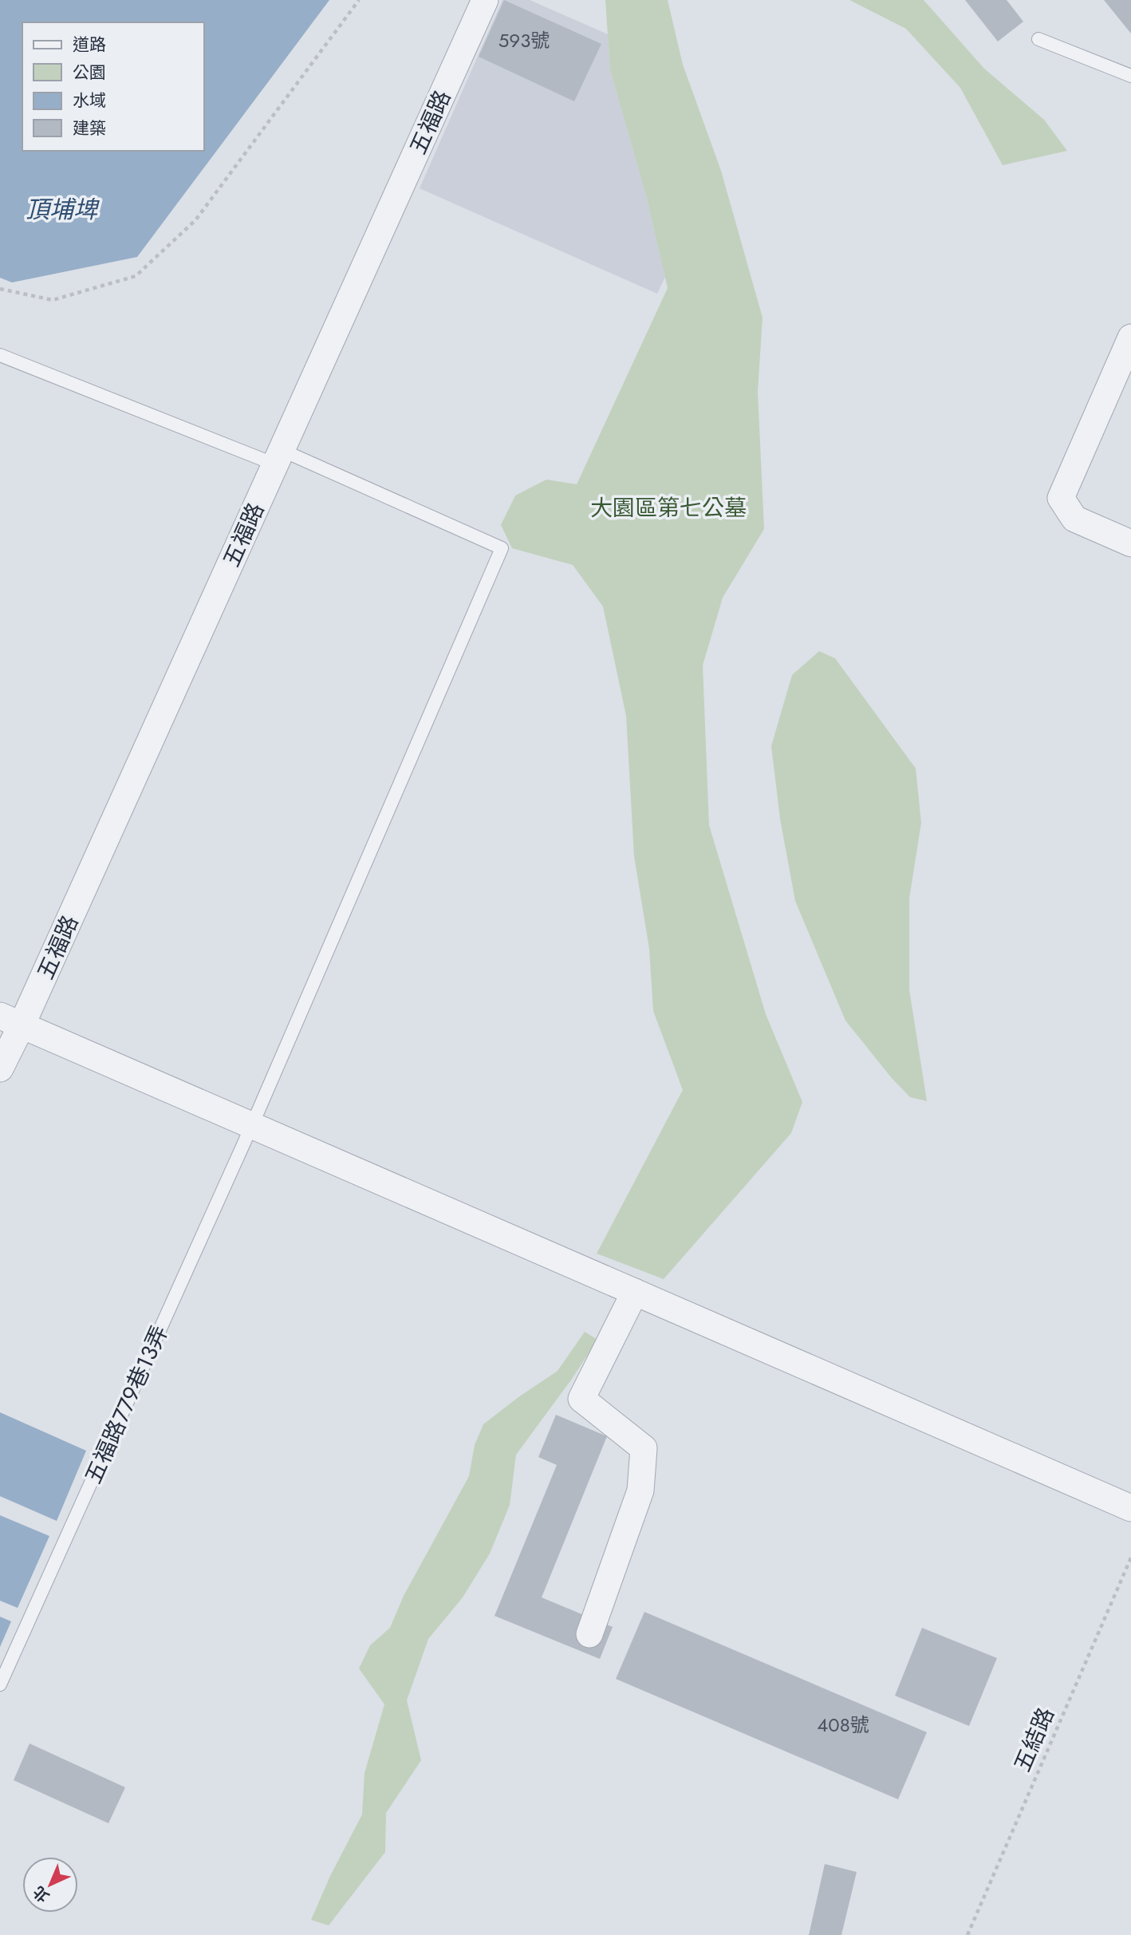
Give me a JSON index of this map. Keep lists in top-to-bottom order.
{
  "streets": {
    "street": ["五福路"],
    "lane": ["五福路779巷13弄"],
    "path": ["五結路"]
  },
  "crossings": [
    ["五福路", "五福路779巷13弄"]
  ],
  "water": ["頂埔埤"],
  "parks": ["大園區第七公墓"],
  "house_numbers": ["593號", "408號"],
  "legend": [
    "道路",
    "公園",
    "水域",
    "建築"
  ],
  "north": "bottom left"
}
